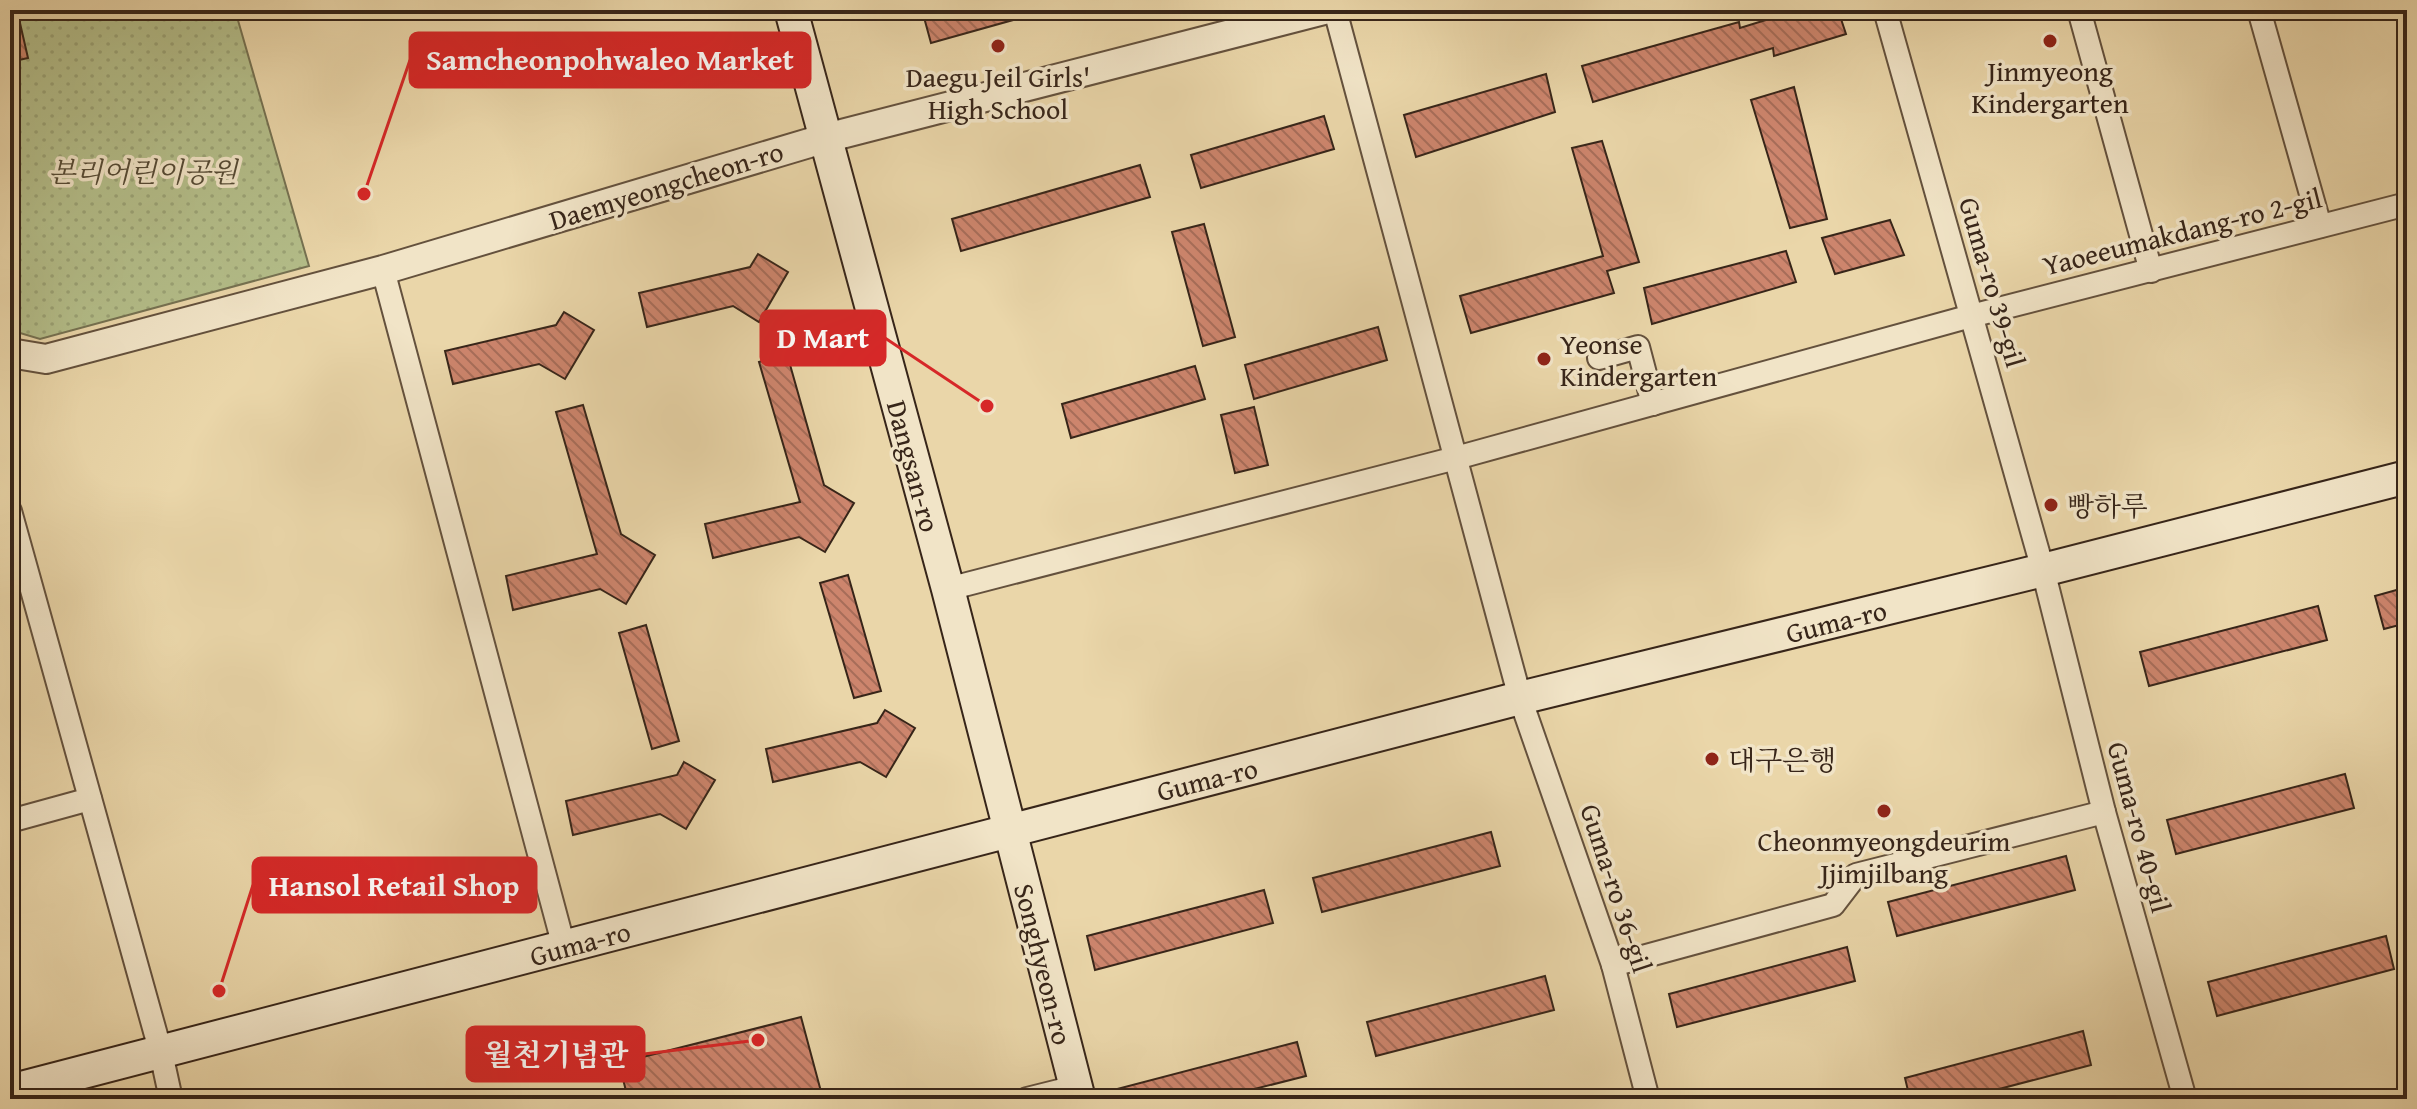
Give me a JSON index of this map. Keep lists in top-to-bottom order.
{
  "streets": {
    "main road": ["Dangsan-ro", "Guma-ro", "Songhyeon-ro"],
    "street": [
      "Daemyeongcheon-ro",
      "Yaoeeumakdang-ro 2-gil",
      "Guma-ro 39-gil",
      "Guma-ro 40-gil",
      "Guma-ro 36-gil"
    ]
  },
  "crossings": [
    ["Daemyeongcheon-ro", "Dangsan-ro"],
    ["Yaoeeumakdang-ro 2-gil", "Guma-ro 39-gil"],
    ["Yaoeeumakdang-ro 2-gil", "Dangsan-ro"],
    ["Yaoeeumakdang-ro 2-gil", "Guma-ro 36-gil"],
    ["Guma-ro 39-gil", "Guma-ro"],
    ["Guma-ro 39-gil", "Guma-ro 40-gil"],
    ["Dangsan-ro", "Guma-ro"],
    ["Dangsan-ro", "Songhyeon-ro"],
    ["Guma-ro", "Guma-ro 40-gil"],
    ["Guma-ro", "Guma-ro 36-gil"],
    ["Guma-ro", "Songhyeon-ro"]
  ],
  "parks": ["본리어린이공원"],
  "places": [
    "Jinmyeong Kindergarten",
    "Daegu Jeil Girls' High School",
    "Samcheonpohwaleo Market",
    "Yeonse Kindergarten",
    "D Mart",
    "빵하루",
    "대구은행",
    "Cheonmyeongdeurim Jjimjilbang",
    "Hansol Retail Shop",
    "월천기념관"
  ]
}
